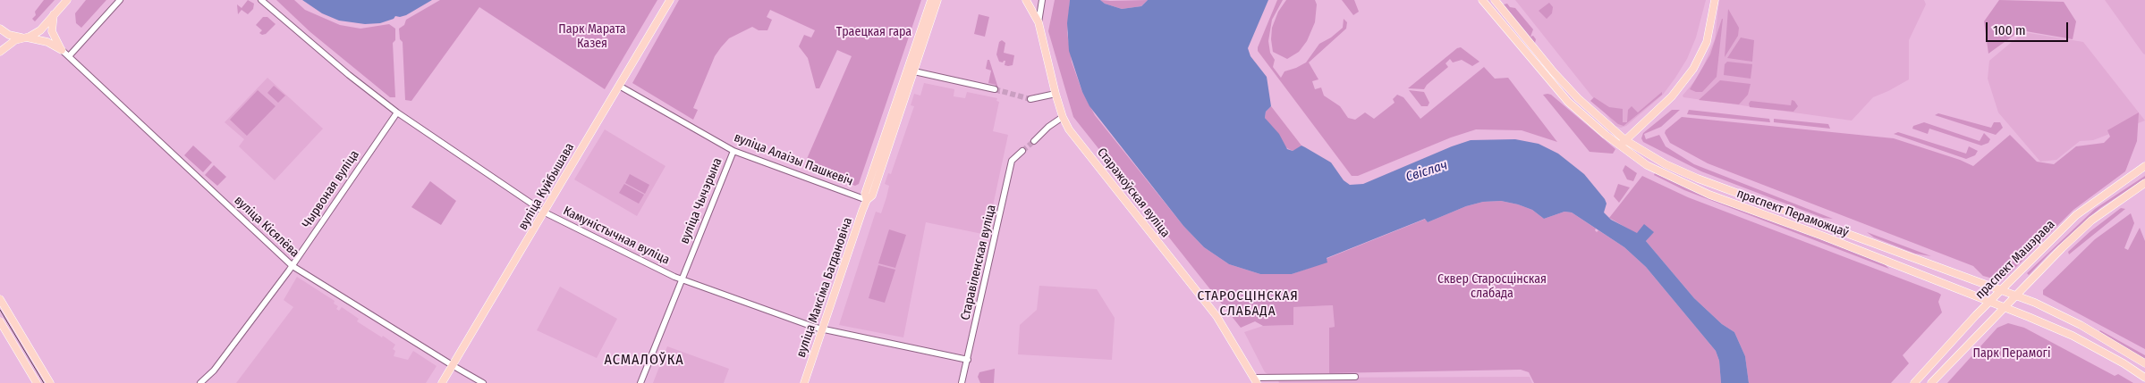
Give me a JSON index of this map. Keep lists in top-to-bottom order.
{
  "streets": {
    "main road": [
      "вуліца Куйбышава",
      "Старажоўская вуліца",
      "праспект Пераможцаў",
      "праспект Машэрава",
      "вуліца Максіма Багдановіча"
    ],
    "street": [
      "вуліца Алаізы Пашкевіч",
      "Чырвоная вуліца",
      "вуліца Чычэрына",
      "вуліца Кісялёва",
      "Камуністычная вуліца",
      "Старавіленская вуліца"
    ]
  },
  "crossings": [
    ["вуліца Алаізы Пашкевіч", "вуліца Куйбышава"],
    ["вуліца Алаізы Пашкевіч", "вуліца Чычэрына"],
    ["вуліца Алаізы Пашкевіч", "вуліца Максіма Багдановіча"],
    ["вуліца Куйбышава", "вуліца Кісялёва"],
    ["вуліца Куйбышава", "Камуністычная вуліца"],
    ["Чырвоная вуліца", "вуліца Кісялёва"],
    ["Чырвоная вуліца", "Камуністычная вуліца"],
    ["вуліца Чычэрына", "Камуністычная вуліца"],
    ["праспект Пераможцаў", "праспект Машэрава"],
    ["Камуністычная вуліца", "Старавіленская вуліца"],
    ["Камуністычная вуліца", "вуліца Максіма Багдановіча"]
  ],
  "districts": ["СТАРОСЦІНСКАЯ СЛАБАДА", "АСМАЛОЎКА"],
  "water": ["Свіслач"],
  "parks": [
    "Парк Марата Казея",
    "Траецкая гара",
    "Сквер Старосцінская слабада",
    "Парк Перамогі"
  ],
  "scale_bar": "100 m"
}
